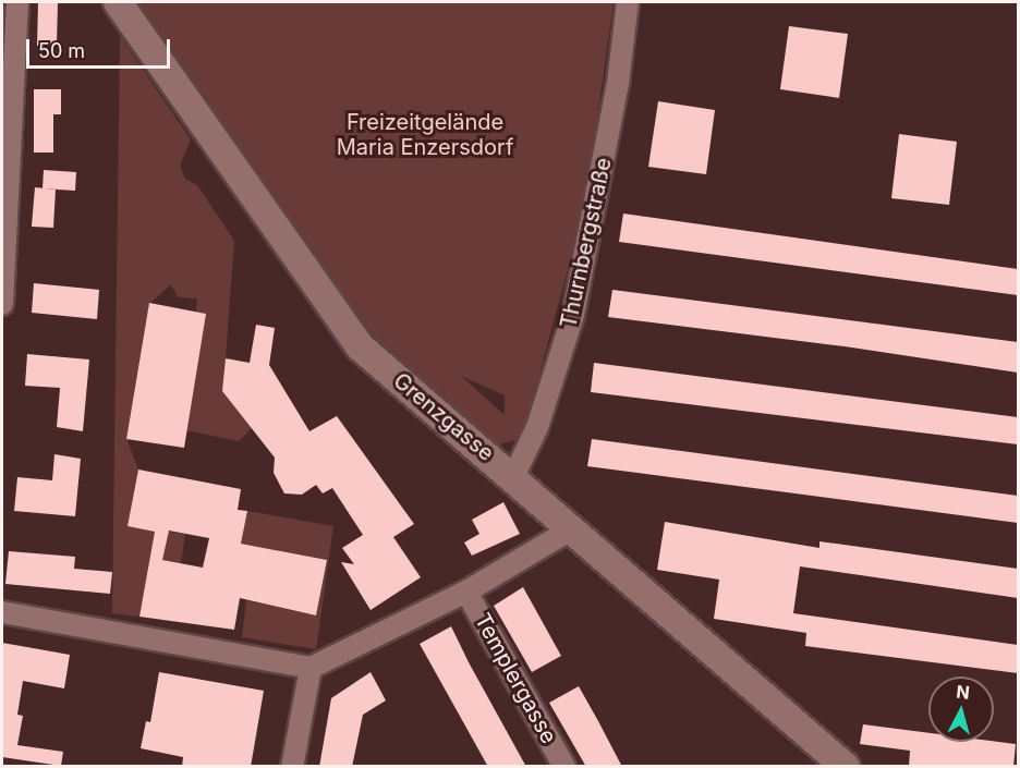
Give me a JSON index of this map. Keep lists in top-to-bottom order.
{
  "streets": {
    "street": ["Thurnbergstraße", "Grenzgasse", "Templergasse"]
  },
  "crossings": [
    ["Thurnbergstraße", "Grenzgasse"]
  ],
  "parks": ["Freizeitgelände Maria Enzersdorf"],
  "scale_bar": "50 m",
  "north": "top"
}
